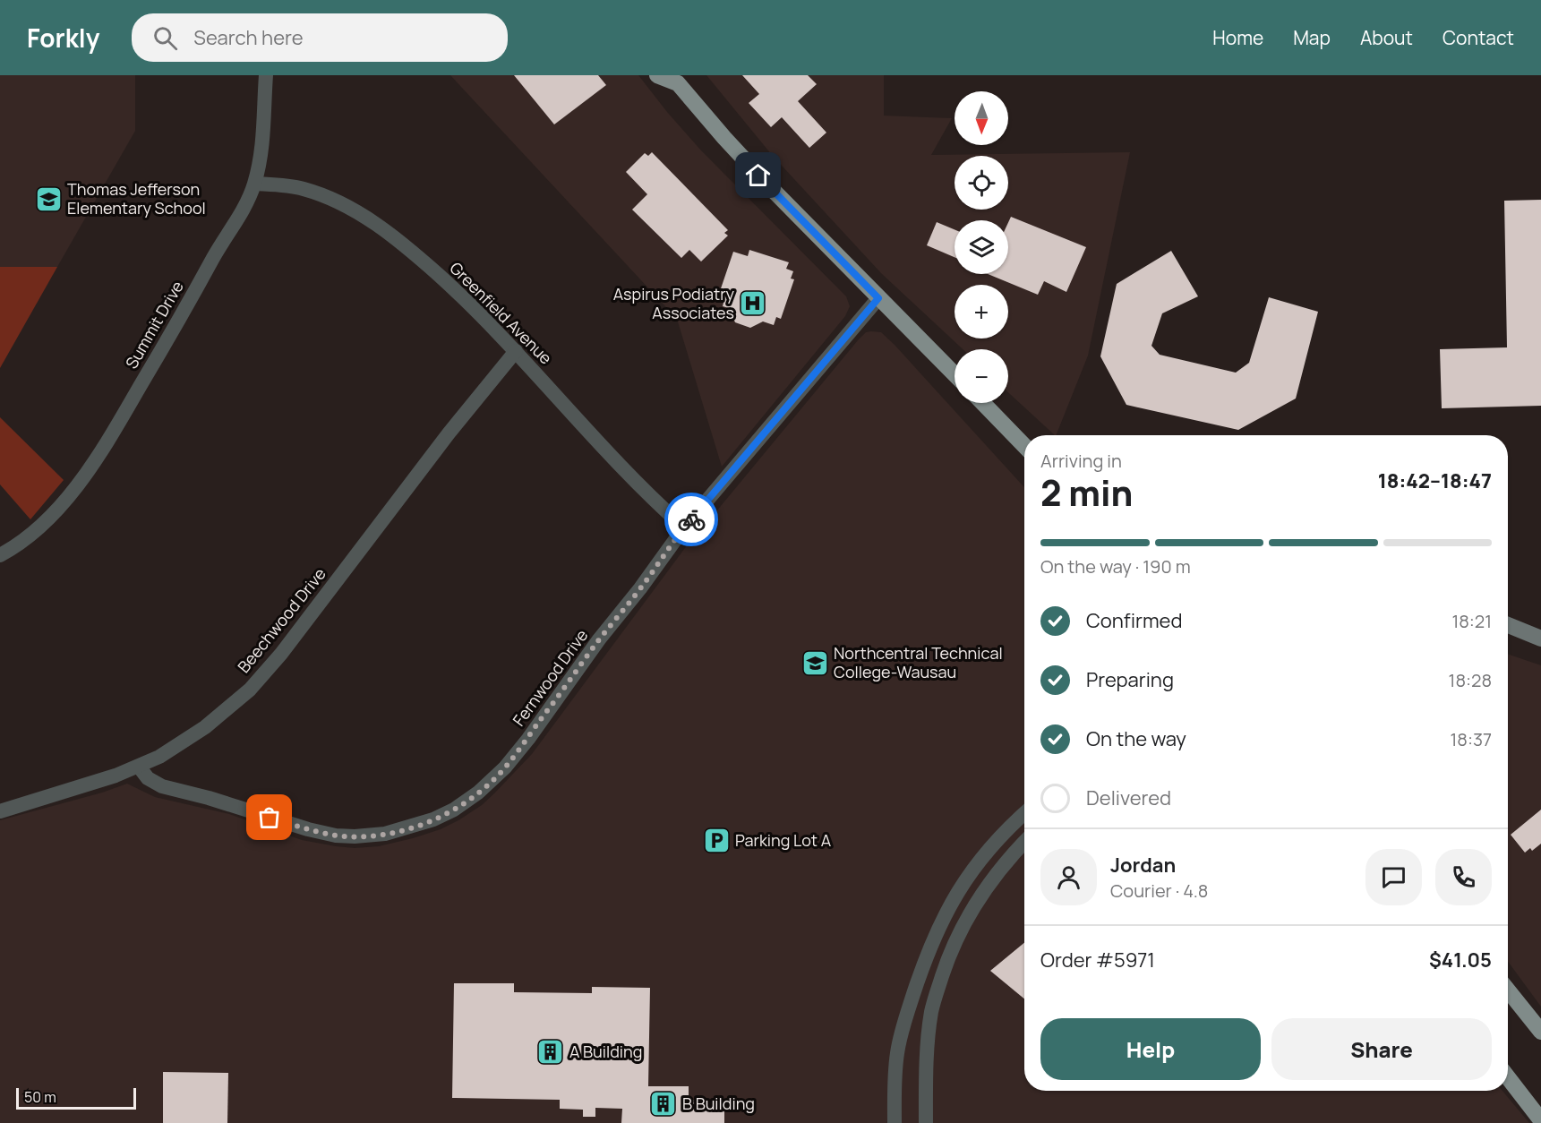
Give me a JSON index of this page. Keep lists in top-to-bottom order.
{
  "streets": {
    "street": [
      "Greenfield Avenue",
      "Summit Drive",
      "Beechwood Drive",
      "Fernwood Drive"
    ]
  },
  "crossings": [
    ["Greenfield Avenue", "Summit Drive"],
    ["Greenfield Avenue", "Beechwood Drive"],
    ["Greenfield Avenue", "Fernwood Drive"],
    ["Beechwood Drive", "Fernwood Drive"]
  ],
  "places": {
    "school or university": ["Thomas Jefferson Elementary School", "Northcentral Technical College-Wausau"],
    "hospital": ["Aspirus Podiatry Associates"],
    "parking": ["Parking Lot A"],
    "building": ["A Building", "B Building"]
  },
  "scale_bar": "50 m",
  "north": "bottom",
  "page": {
    "header": "Forkly",
    "search": "Search here",
    "nav": [
      "Home",
      "Map",
      "About",
      "Contact"
    ],
    "map_buttons": ["+", "−"],
    "heading": ["2 min", "Arriving in", "18:42–18:47"],
    "panel": [
      "Jordan",
      "Courier · 4.8",
      "Order #5971",
      "$41.05"
    ],
    "bar": "On the way · 190 m",
    "list": [
      ["Confirmed", "18:21"],
      ["Preparing", "18:28"],
      ["On the way", "18:37"],
      "Delivered"
    ],
    "buttons": ["Help", "Share"],
    "scale": "50 m"
  }
}
